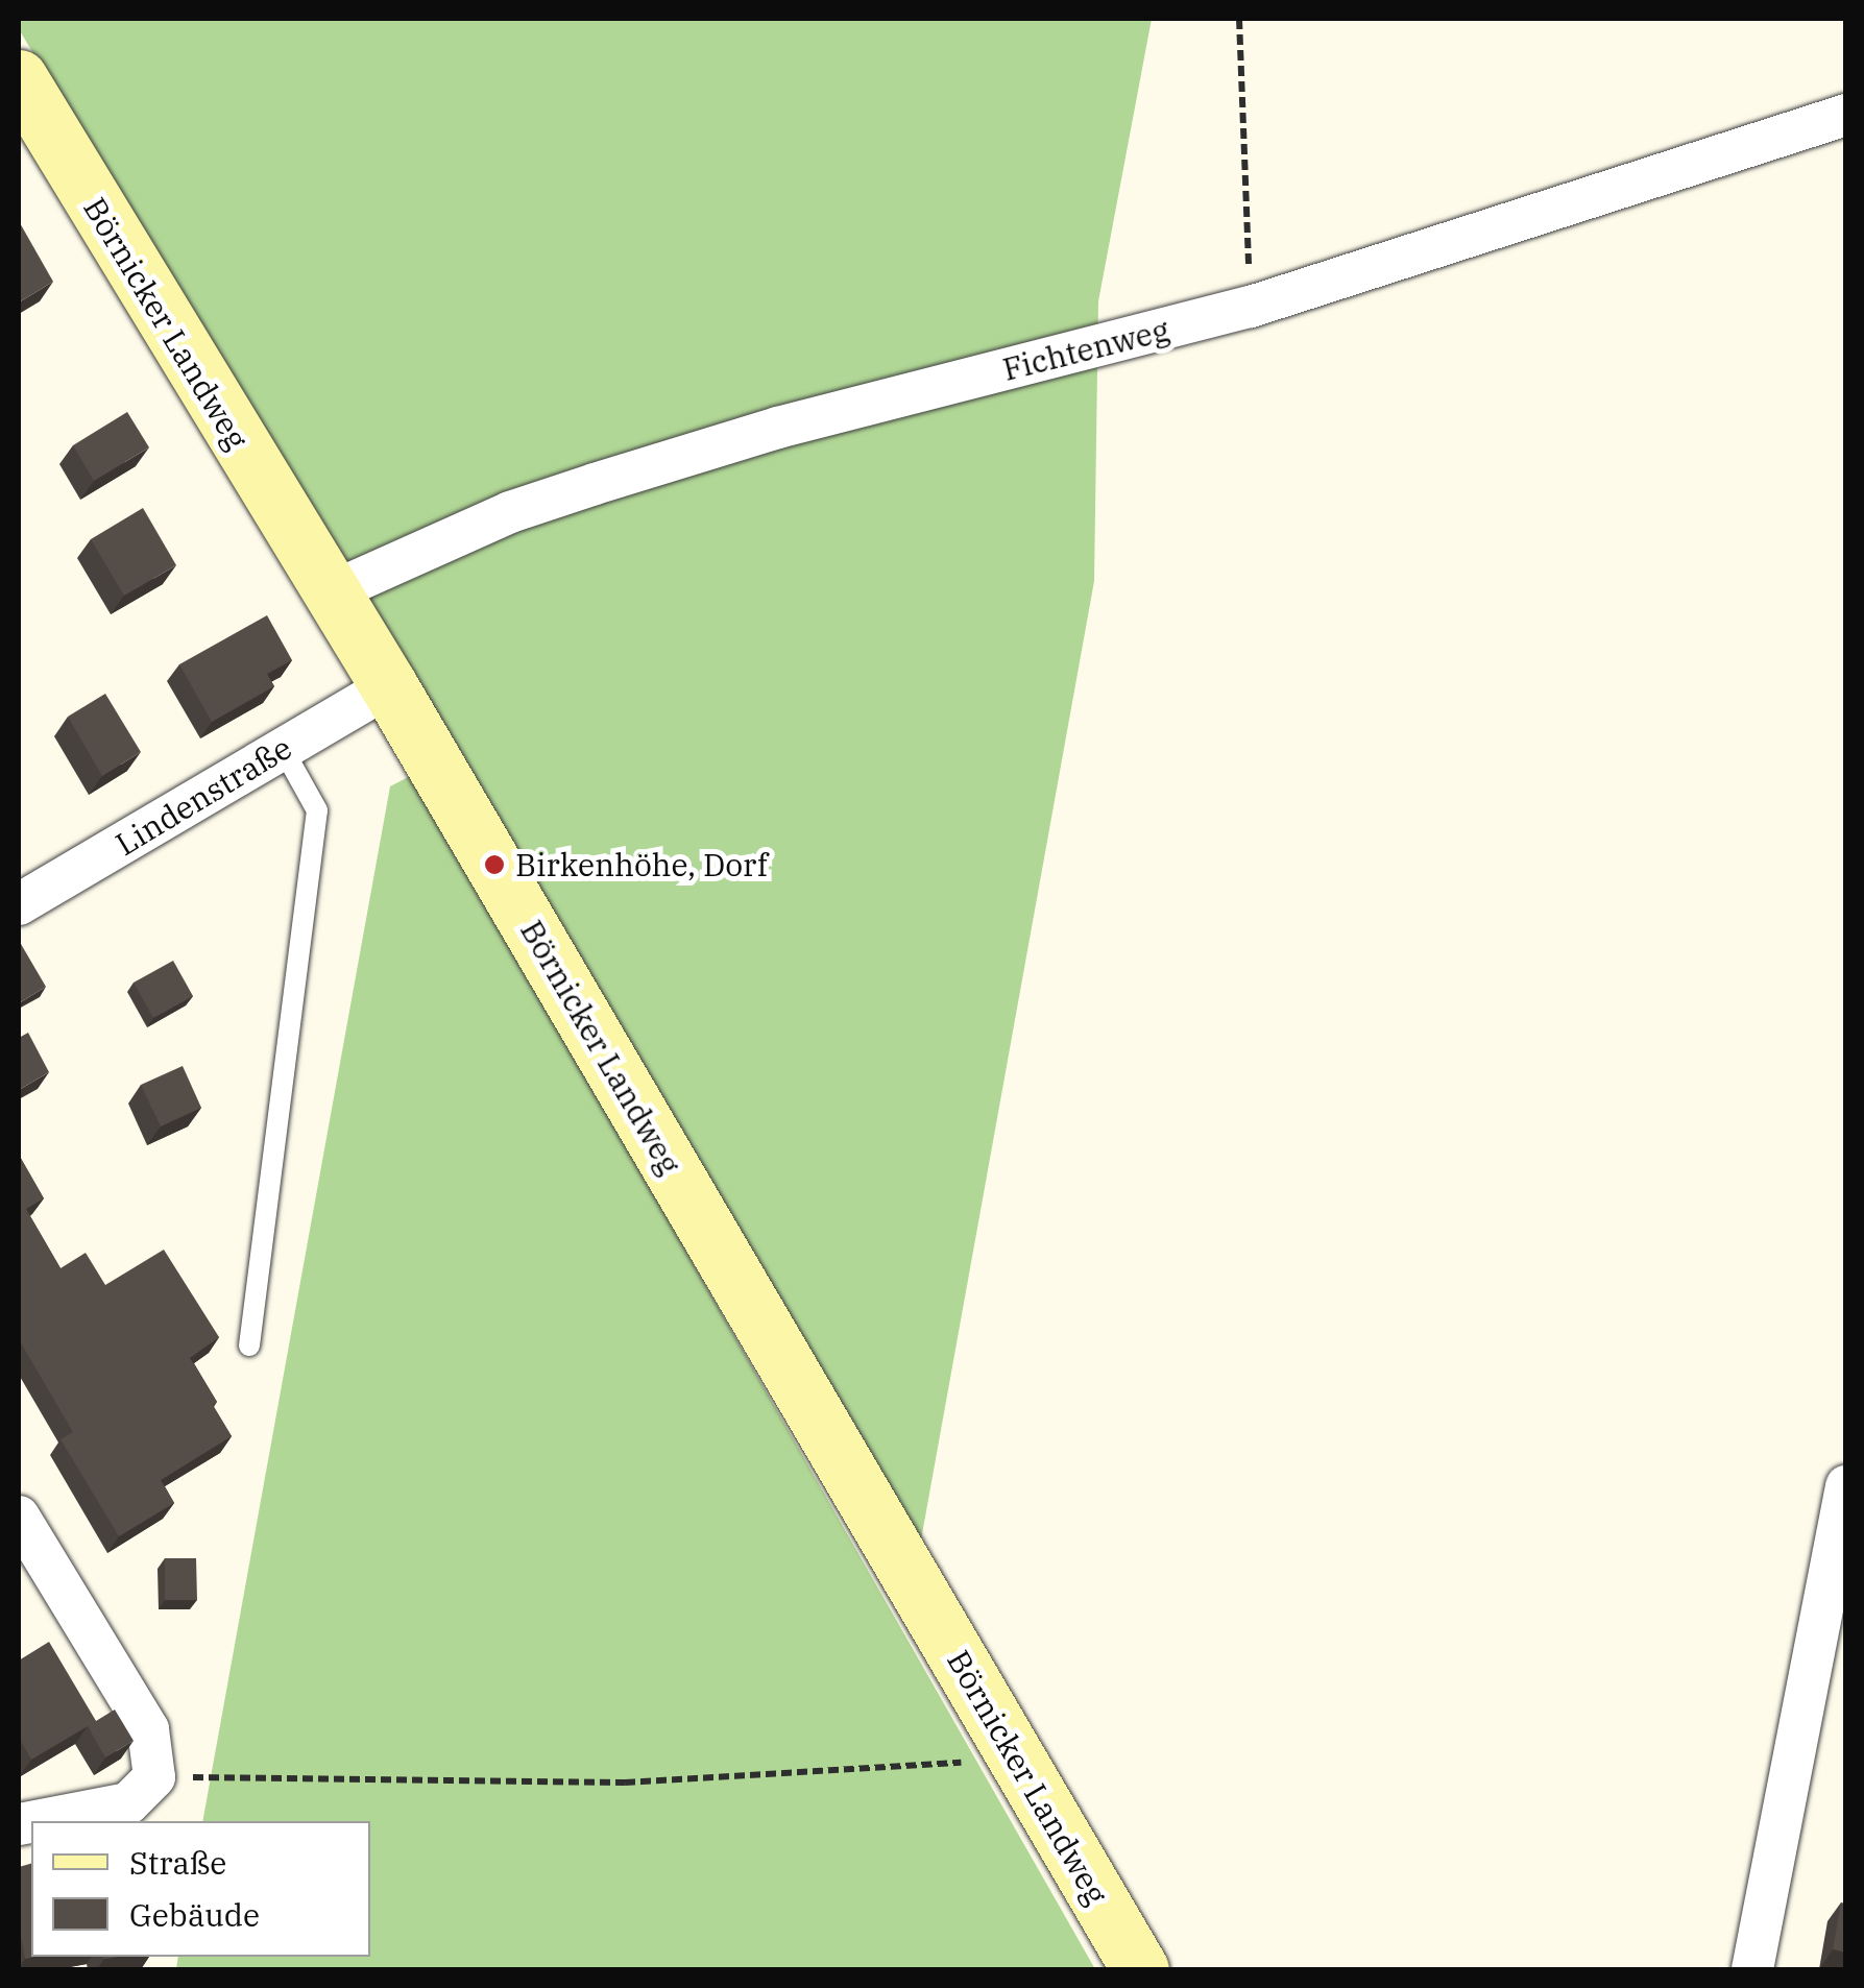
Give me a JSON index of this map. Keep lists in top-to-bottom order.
{
  "streets": {
    "street": ["Börnicker Landweg", "Fichtenweg", "Lindenstraße"]
  },
  "crossings": [
    ["Börnicker Landweg", "Fichtenweg"],
    ["Börnicker Landweg", "Lindenstraße"]
  ],
  "places": ["Birkenhöhe, Dorf"],
  "legend": ["Straße", "Gebäude"]
}
